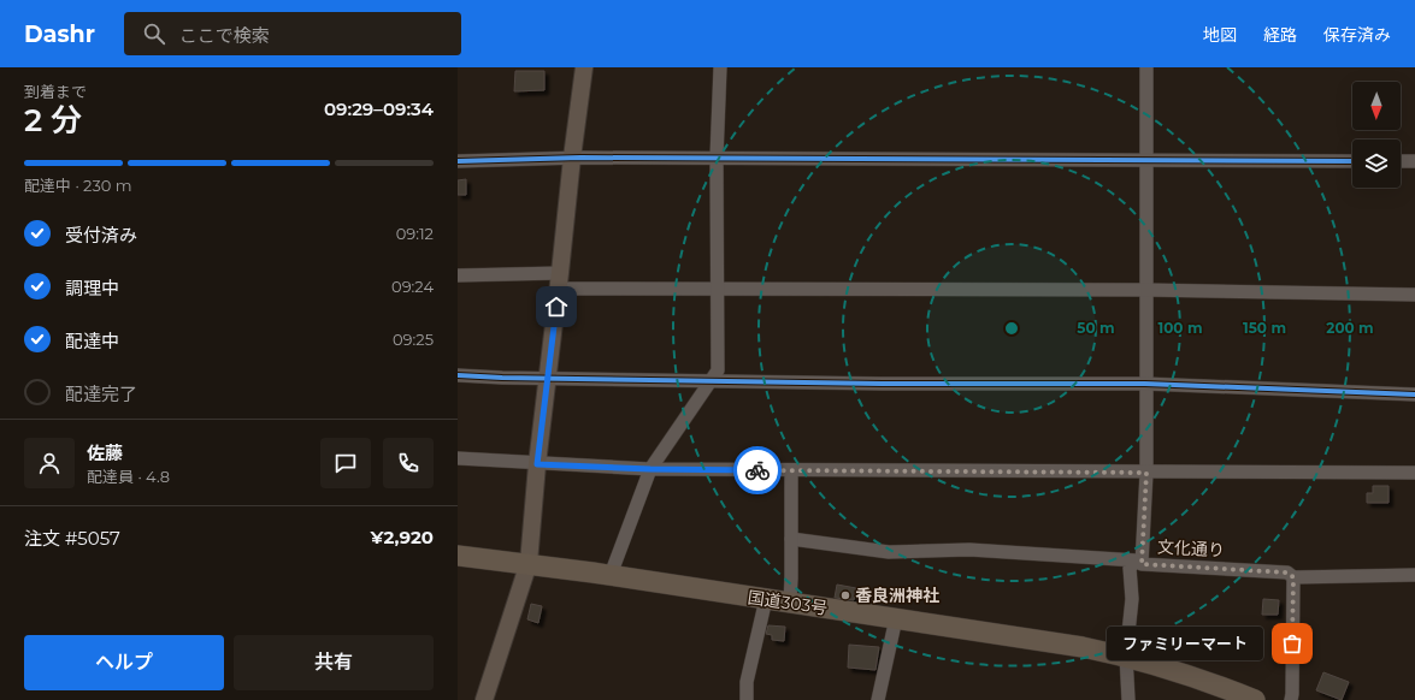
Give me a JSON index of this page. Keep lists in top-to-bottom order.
{
  "streets": {
    "highway": ["国道303号"],
    "street": ["文化通り"]
  },
  "places": ["香良洲神社", "ファミリーマート"],
  "north": "bottom",
  "page": {
    "header": "Dashr",
    "search": "ここで検索",
    "nav": ["地図", "経路", "保存済み"],
    "heading": ["2 分", "到着まで", "09:29–09:34"],
    "panel": [
      "佐藤",
      "配達員 · 4.8",
      "注文 #5057",
      "¥2,920"
    ],
    "bar": "配達中 · 230 m",
    "list": [
      ["受付済み", "09:12"],
      ["調理中", "09:24"],
      ["配達中", "09:25"],
      "配達完了"
    ],
    "buttons": ["ヘルプ", "共有"],
    "bubble": "ファミリーマート"
  },
  "rings": [
    "50 m",
    "100 m",
    "150 m",
    "200 m"
  ]
}
